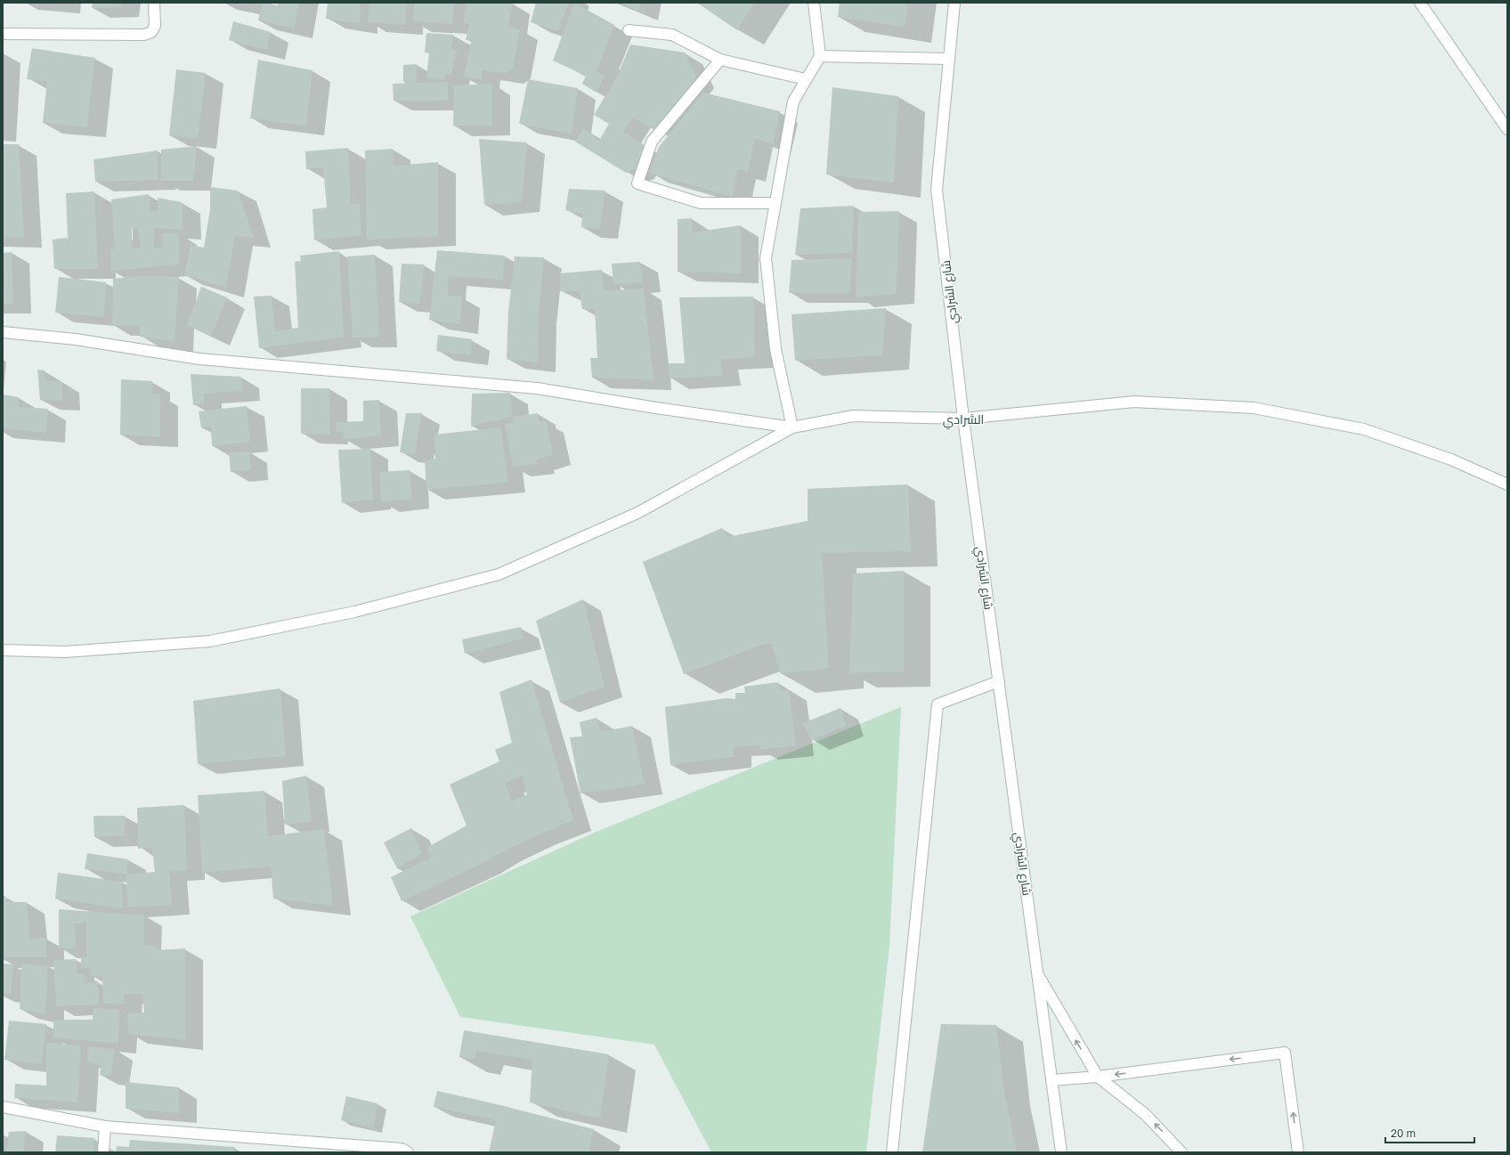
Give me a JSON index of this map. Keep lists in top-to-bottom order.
{
  "streets": {
    "street": ["شارع الشرادي"]
  },
  "districts": ["الشرادي"],
  "scale_bar": "20 m"
}
